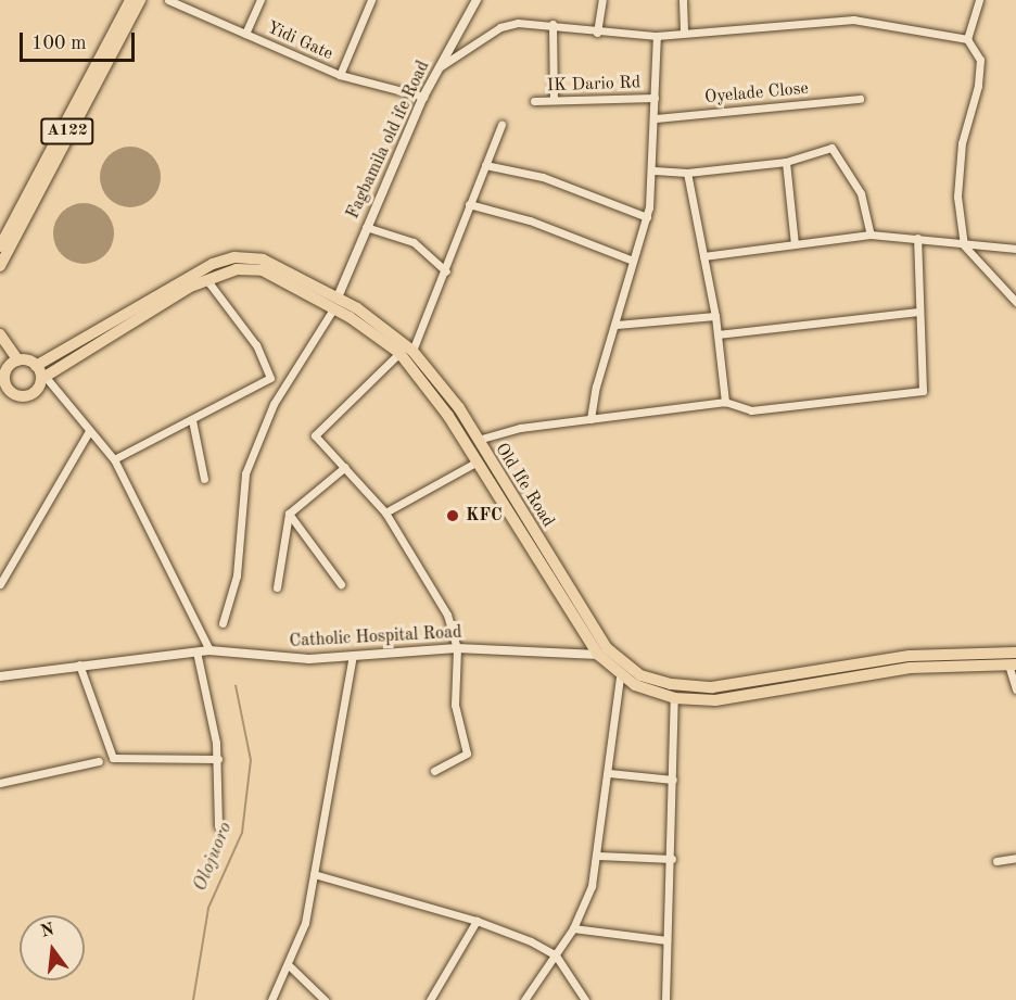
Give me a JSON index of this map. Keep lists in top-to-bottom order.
{
  "streets": {
    "main road": ["A122", "Old Ife Road"],
    "street": [
      "Yidi Gate",
      "IK Dario Rd",
      "Oyelade Close",
      "Fagbamila old ife Road",
      "Catholic Hospital Road"
    ]
  },
  "crossings": [
    ["Yidi Gate", "Fagbamila old ife Road"],
    ["Fagbamila old ife Road", "Old Ife Road"],
    ["Old Ife Road", "Catholic Hospital Road"]
  ],
  "water": ["Olojuoro"],
  "places": ["KFC"],
  "scale_bar": "100 m",
  "north": "top"
}
